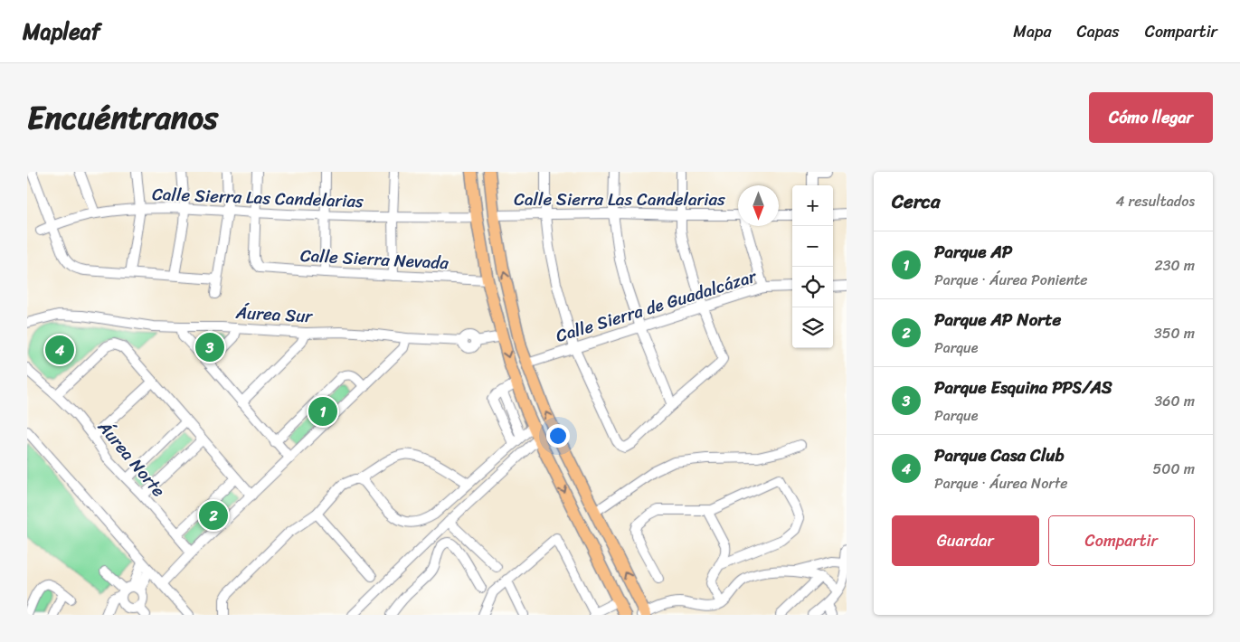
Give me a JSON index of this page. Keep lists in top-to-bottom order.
{
  "streets": {
    "street": [
      "Calle Sierra Las Candelarias",
      "Calle Sierra Nevada",
      "Calle Sierra de Guadalcázar",
      "Áurea Sur",
      "Áurea Norte"
    ]
  },
  "crossings": [
    ["Calle Sierra Las Candelarias", "Calle Sierra Nevada"]
  ],
  "north": "bottom",
  "page": {
    "header": "Mapleaf",
    "nav": ["Mapa", "Capas", "Compartir"],
    "title": "Encuéntranos",
    "buttons": [
      "Cómo llegar",
      ["Guardar", "Compartir"]
    ],
    "heading": ["Cerca", "4 resultados"],
    "map_buttons": ["+", "−"],
    "list": [
      {
        "mark": "1",
        "name": "Parque AP",
        "note": "Parque · Áurea Poniente",
        "value": "230 m"
      },
      {
        "mark": "2",
        "name": "Parque AP Norte",
        "note": "Parque",
        "value": "350 m"
      },
      {
        "mark": "3",
        "name": "Parque Esquina PPS/AS",
        "note": "Parque",
        "value": "360 m"
      },
      {
        "mark": "4",
        "name": "Parque Casa Club",
        "note": "Parque · Áurea Norte",
        "value": "500 m"
      }
    ],
    "pins": [
      "3",
      "4",
      "1",
      "2"
    ]
  }
}
